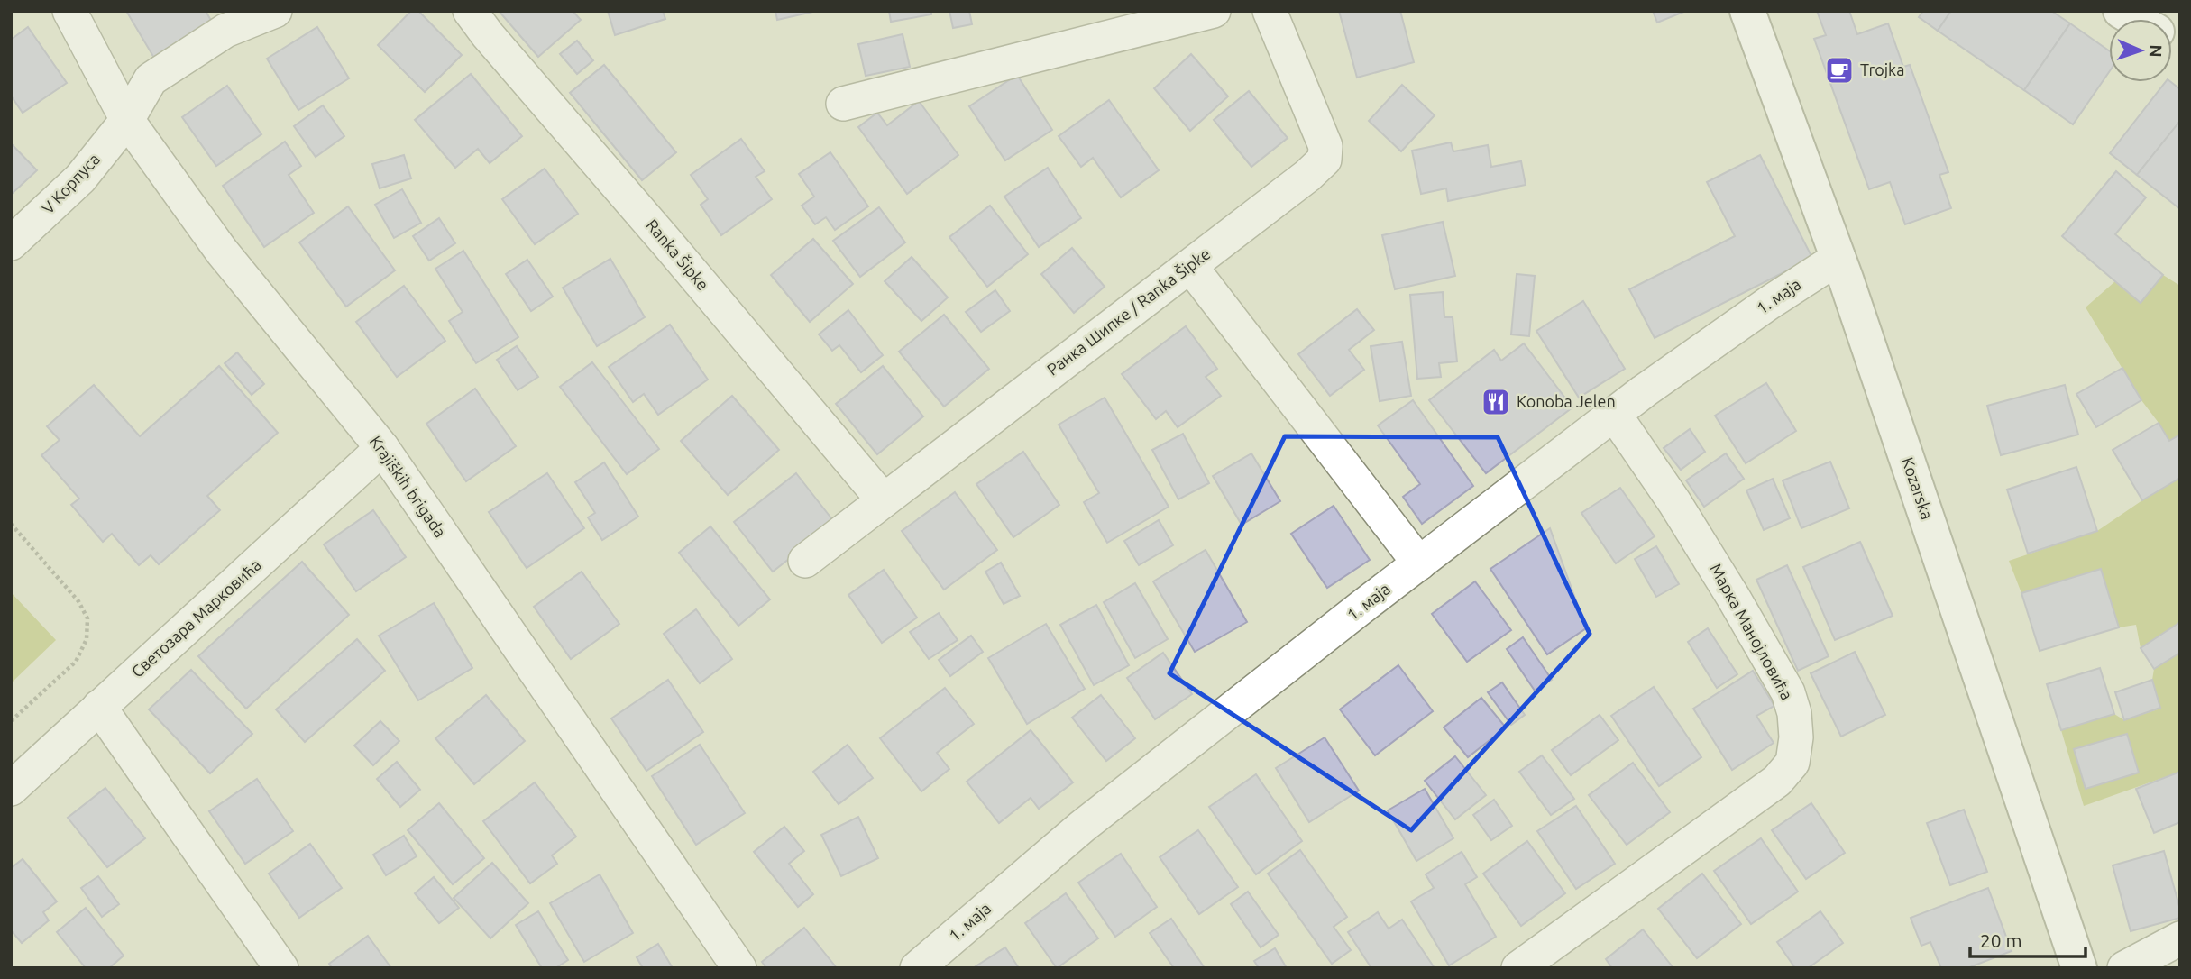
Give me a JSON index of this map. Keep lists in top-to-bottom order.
{
  "streets": {
    "street": [
      "V Корпуса",
      "Ranka Šipke",
      "1. маја",
      "Ранка Шипке / Ranka Šipke",
      "Krajiških brigada",
      "Kozarska",
      "Светозара Марковића",
      "Марка Манојловића"
    ]
  },
  "crossings": [
    ["V Корпуса", "Krajiških brigada"],
    ["Ranka Šipke", "Ранка Шипке / Ranka Šipke"],
    ["1. маја", "Kozarska"],
    ["1. маја", "Марка Манојловића"],
    ["Krajiških brigada", "Светозара Марковића"]
  ],
  "places": {
    "cafe": ["Trojka"],
    "restaurant": ["Konoba Jelen"]
  },
  "scale_bar": "20 m",
  "north": "right"
}
